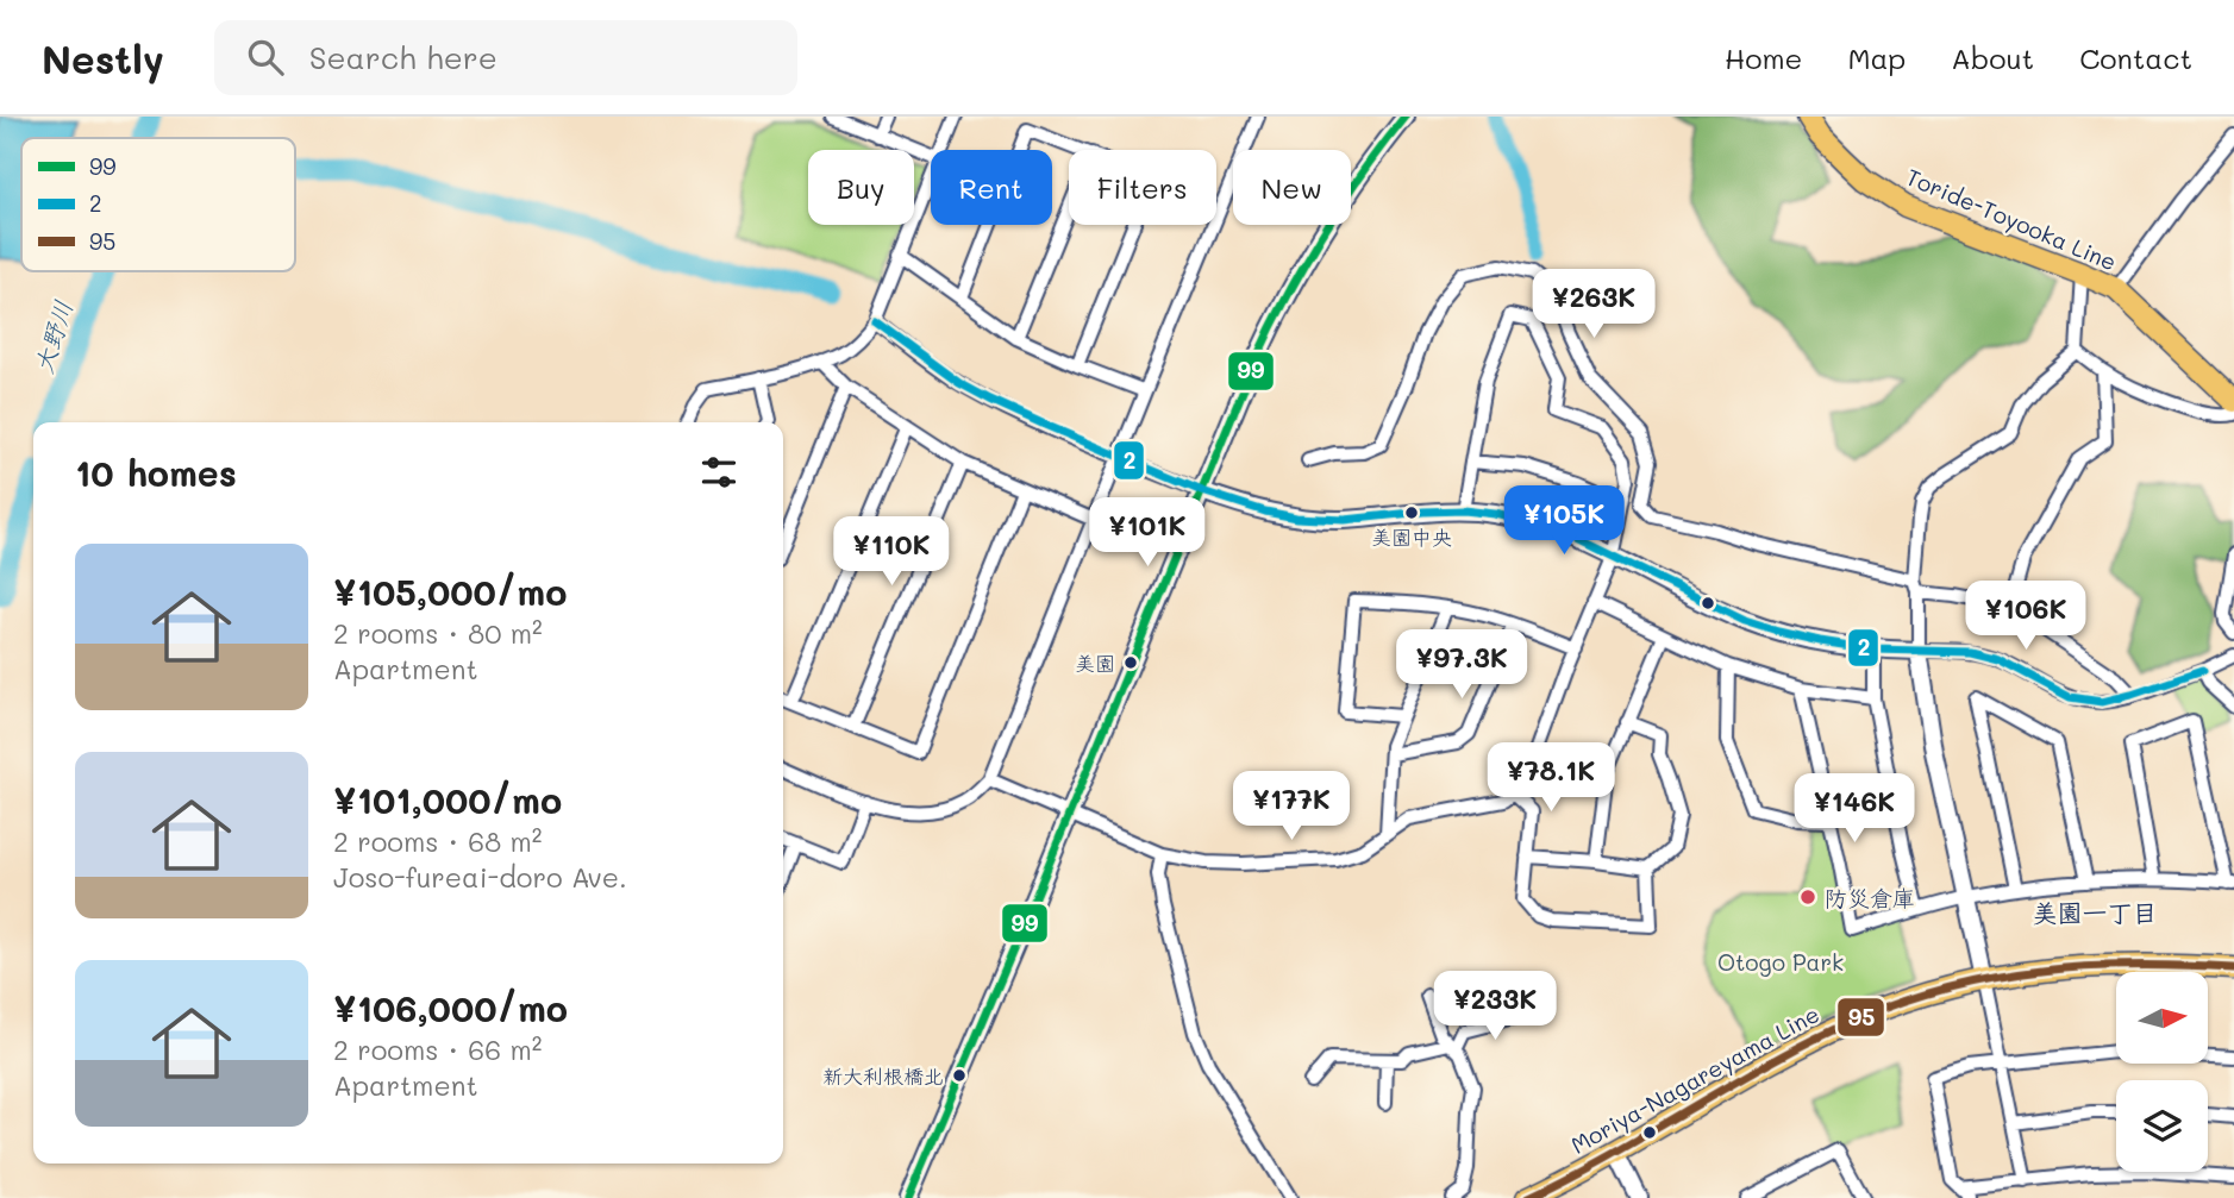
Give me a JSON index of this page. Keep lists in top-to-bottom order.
{
  "streets": {
    "main road": ["Toride-Toyooka Line", "Moriya-Nagareyama Line"]
  },
  "districts": ["美園一丁目"],
  "water": ["大野川"],
  "parks": ["Otogo Park"],
  "places": [
    "美園中央",
    "美園",
    "防災倉庫",
    "新大利根橋北"
  ],
  "lines": ["transit line 99", "transit line 2", "transit line 95"],
  "legend": ["99", "2", "95"],
  "north": "right",
  "page": {
    "header": "Nestly",
    "search": "Search here",
    "nav": [
      "Home",
      "Map",
      "About",
      "Contact"
    ],
    "chip": [
      "Buy",
      "Rent",
      "Filters",
      "New"
    ],
    "price": [
      "¥263K",
      "¥105K",
      "¥101K",
      "¥110K",
      "¥106K",
      "¥97.3K",
      "¥78.1K",
      "¥177K",
      "¥146K",
      "¥233K"
    ],
    "heading": "10 homes",
    "list": [
      {
        "name": "¥105,000/mo",
        "note": "2 rooms · 80 m² · Apartment"
      },
      {
        "name": "¥101,000/mo",
        "note": "2 rooms · 68 m² · Joso-fureai-doro Ave."
      },
      {
        "name": "¥106,000/mo",
        "note": "2 rooms · 66 m² · Apartment"
      }
    ]
  }
}
